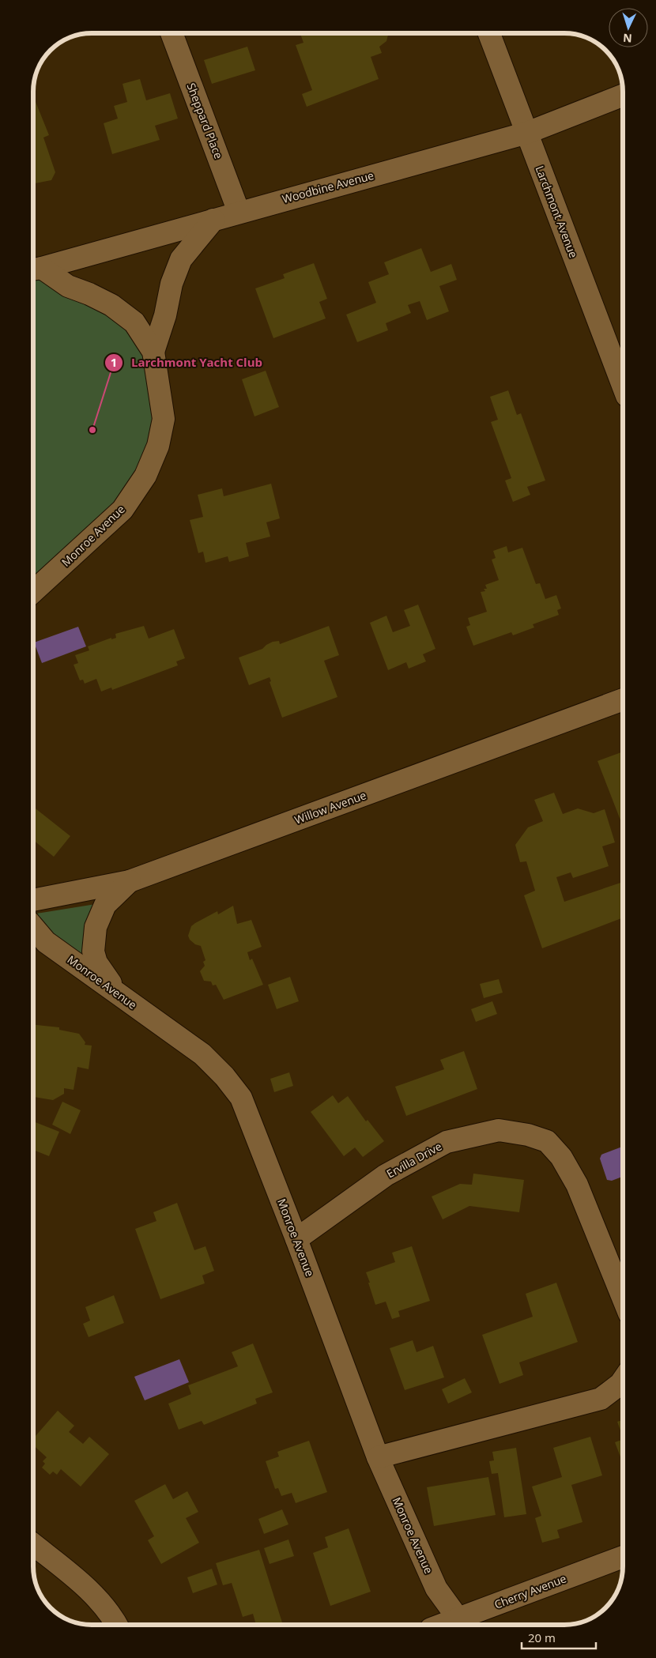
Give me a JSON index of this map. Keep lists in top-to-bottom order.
{
  "streets": {
    "street": [
      "Sheppard Place",
      "Woodbine Avenue",
      "Larchmont Avenue",
      "Monroe Avenue",
      "Willow Avenue",
      "Ervilla Drive",
      "Cherry Avenue"
    ]
  },
  "crossings": [
    ["Sheppard Place", "Woodbine Avenue"],
    ["Woodbine Avenue", "Larchmont Avenue"],
    ["Woodbine Avenue", "Monroe Avenue"],
    ["Monroe Avenue", "Ervilla Drive"],
    ["Monroe Avenue", "Cherry Avenue"]
  ],
  "places": ["Larchmont Yacht Club"],
  "scale_bar": "20 m",
  "north": "bottom"
}
